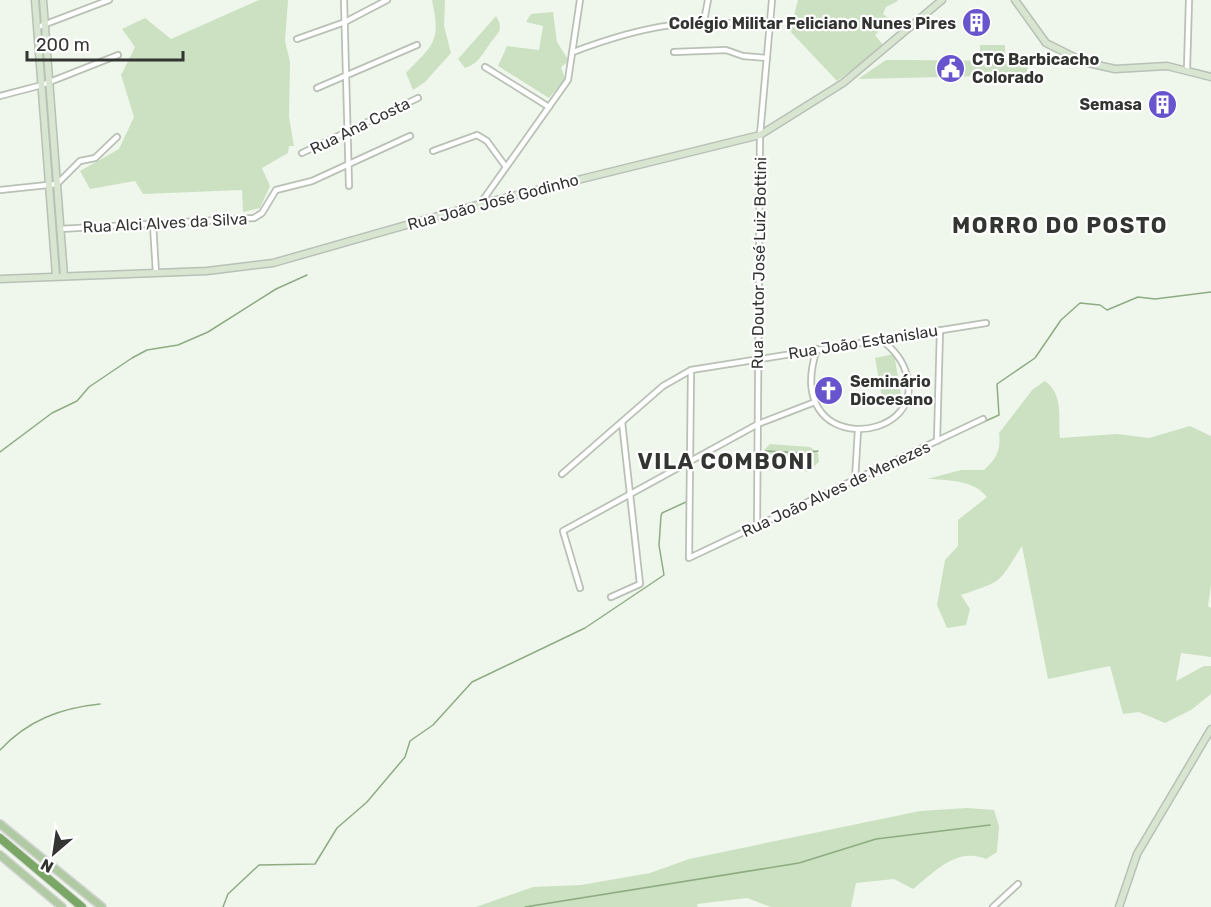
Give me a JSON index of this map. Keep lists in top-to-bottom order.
{
  "streets": {
    "street": [
      "Rua Ana Costa",
      "Rua João José Godinho",
      "Rua Alci Alves da Silva",
      "Rua Doutor José Luiz Bottini",
      "Rua João Estanislau",
      "Rua João Alves de Menezes"
    ]
  },
  "crossings": [
    ["Rua João José Godinho", "Rua Doutor José Luiz Bottini"],
    ["Rua Doutor José Luiz Bottini", "Rua João Estanislau"],
    ["Rua Doutor José Luiz Bottini", "Rua João Alves de Menezes"]
  ],
  "districts": ["MORRO DO POSTO", "VILA COMBONI"],
  "places": {
    "building": ["Colégio Militar Feliciano Nunes Pires", "Semasa"],
    "public building": ["CTG Barbicacho Colorado"],
    "church": ["Seminário Diocesano"]
  },
  "scale_bar": "200 m",
  "north": "bottom left"
}
